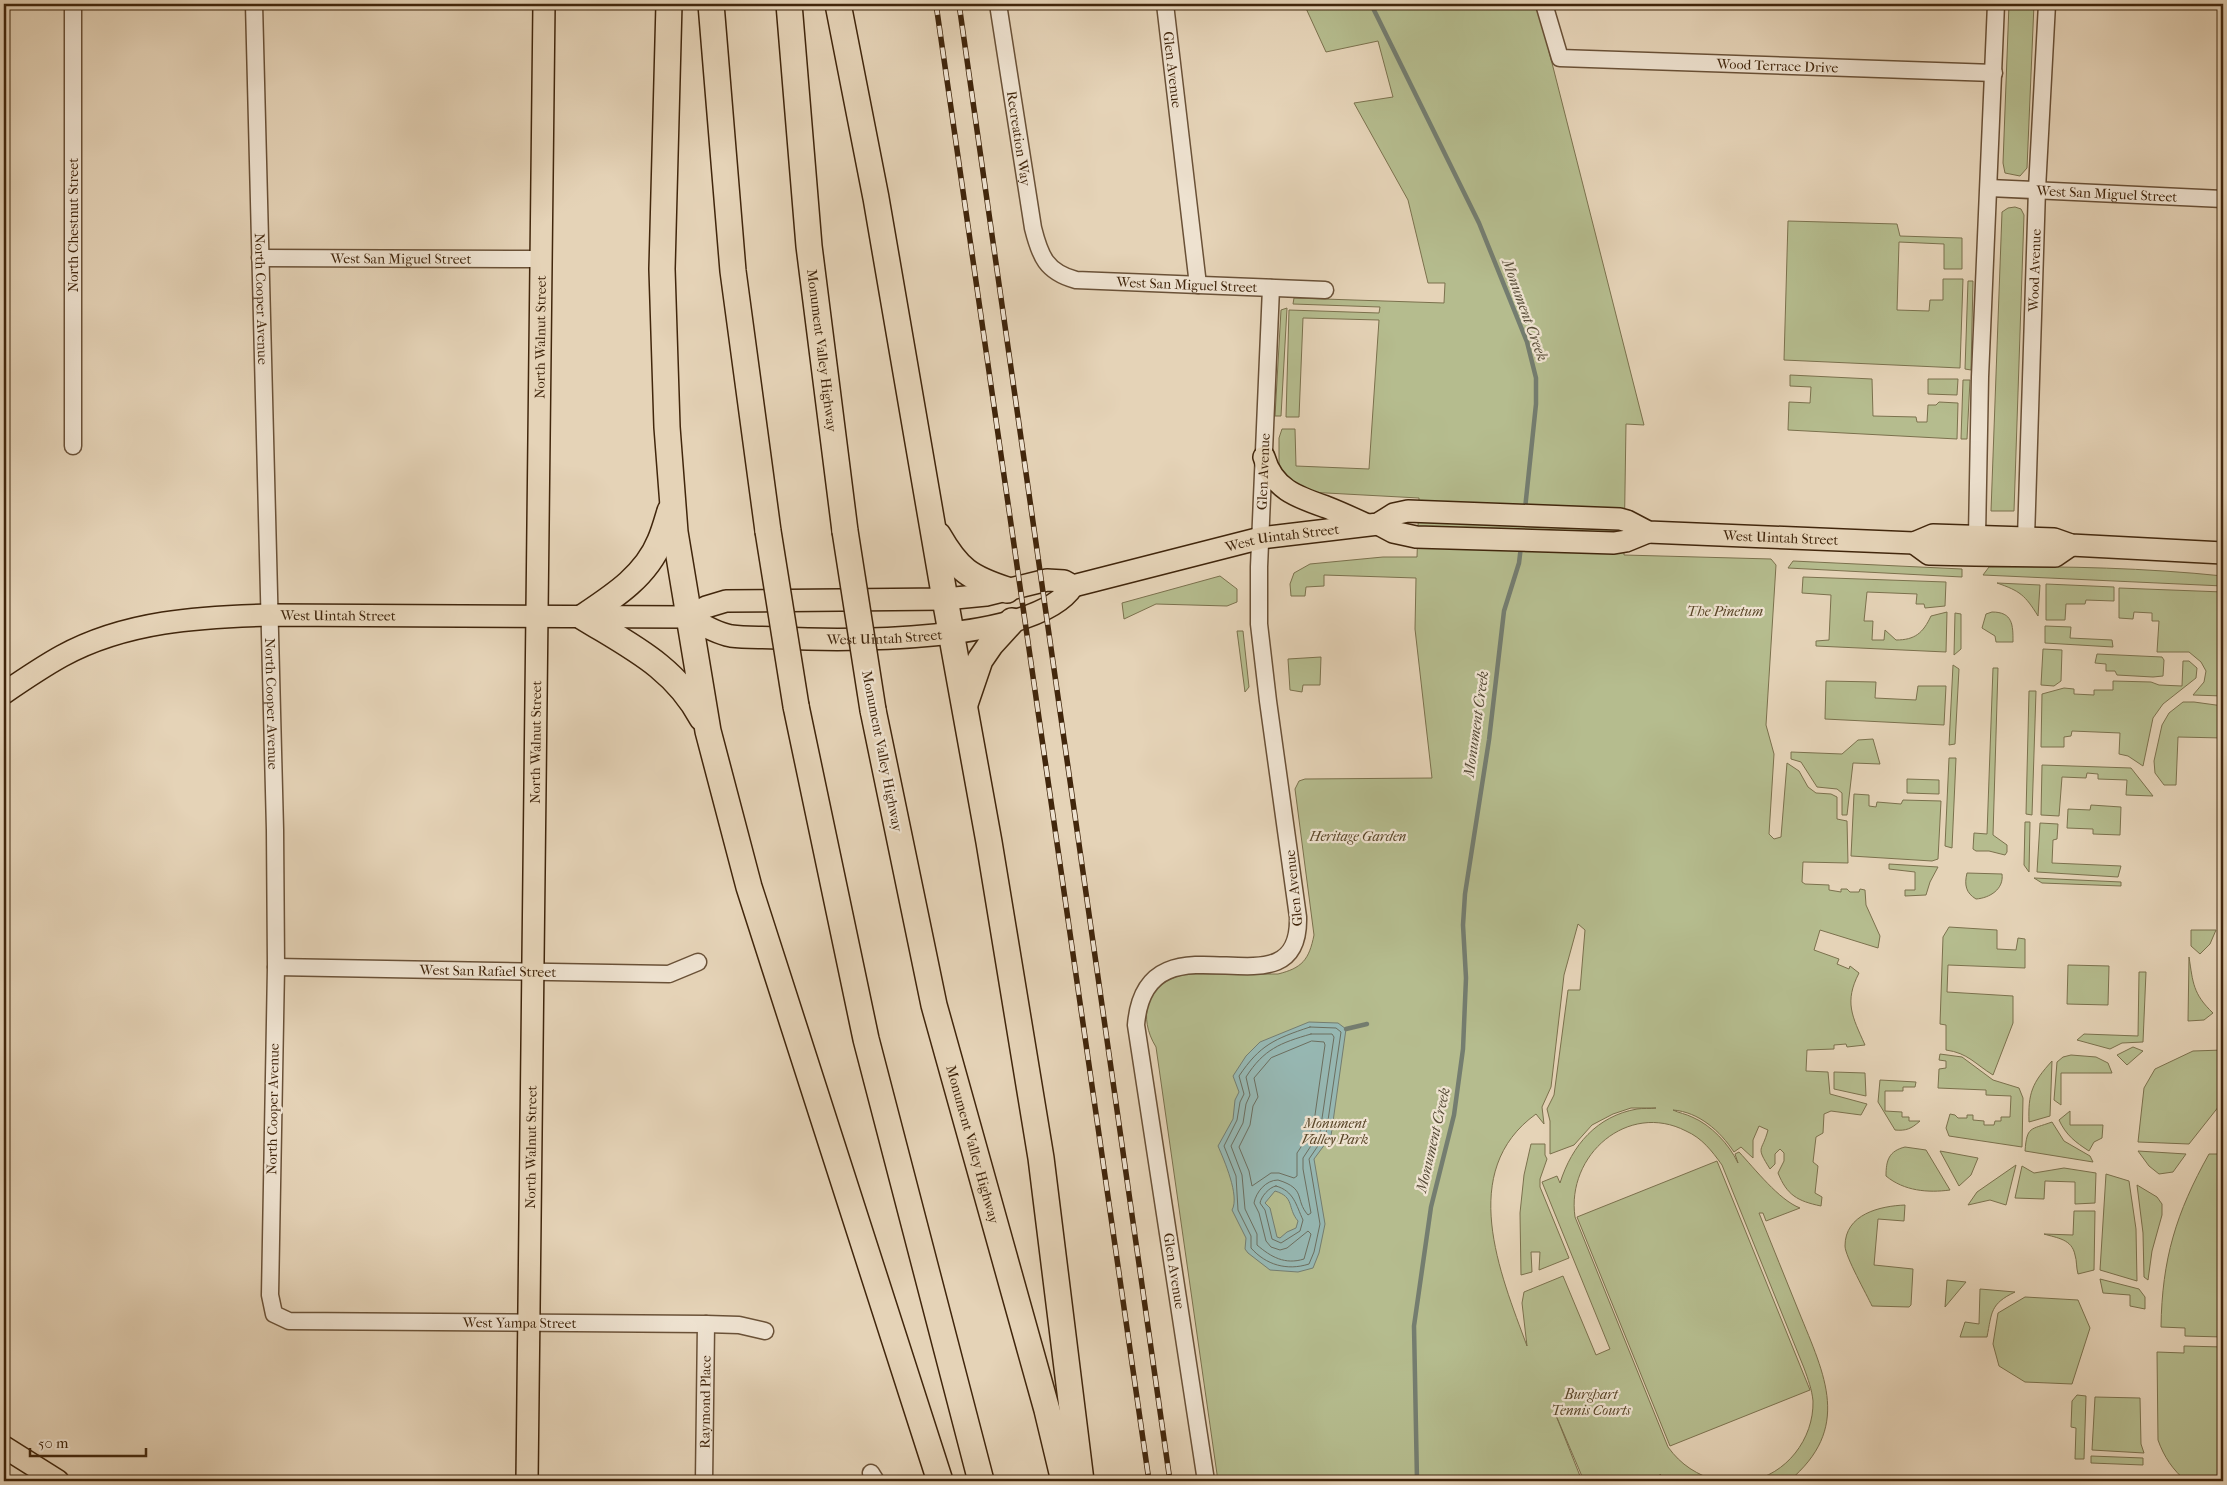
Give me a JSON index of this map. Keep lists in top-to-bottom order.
{
  "streets": {
    "highway": ["Monument Valley Highway"],
    "main road": ["North Walnut Street", "West Uintah Street"],
    "street": [
      "Wood Terrace Drive",
      "Glen Avenue",
      "Recreation Way",
      "West San Miguel Street",
      "North Chestnut Street",
      "Wood Avenue",
      "North Cooper Avenue",
      "West San Rafael Street",
      "West Yampa Street",
      "Raymond Place"
    ]
  },
  "crossings": [
    ["Glen Avenue", "West San Miguel Street"],
    ["Glen Avenue", "West Uintah Street"],
    ["Recreation Way", "West San Miguel Street"],
    ["West San Miguel Street", "Wood Avenue"],
    ["West San Miguel Street", "North Cooper Avenue"],
    ["West San Miguel Street", "North Walnut Street"],
    ["Wood Avenue", "West Uintah Street"],
    ["North Cooper Avenue", "West Uintah Street"],
    ["North Cooper Avenue", "West San Rafael Street"],
    ["North Cooper Avenue", "West Yampa Street"],
    ["North Walnut Street", "West Uintah Street"],
    ["North Walnut Street", "West San Rafael Street"],
    ["North Walnut Street", "West Yampa Street"],
    ["West Yampa Street", "Raymond Place"]
  ],
  "water": ["Monument Creek"],
  "parks": [
    "The Pinetum",
    "Heritage Garden",
    "Monument Valley Park",
    "Burghart Tennis Courts"
  ],
  "scale_bar": "50 m"
}
